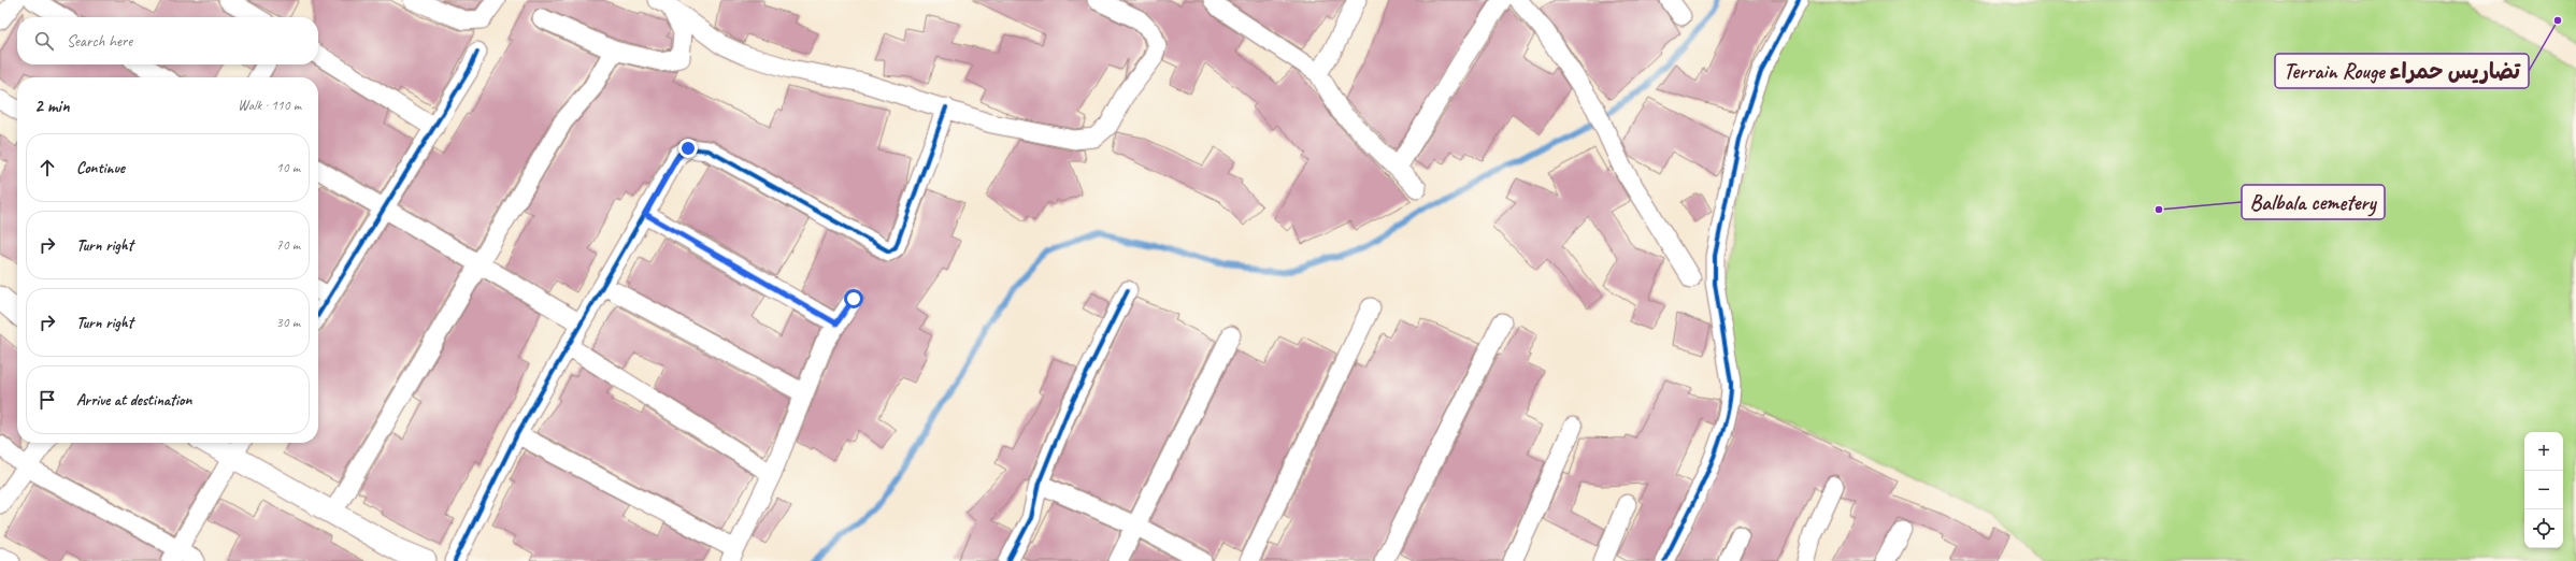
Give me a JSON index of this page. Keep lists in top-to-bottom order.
{
  "places": ["Terrain Rouge تضاريس حمراء", "Balbala cemetery"],
  "page": {
    "search": "Search here",
    "heading": ["2 min", "Walk · 110 m"],
    "list": [
      ["Continue", "10 m"],
      ["Turn right", "70 m"],
      ["Turn right", "30 m"],
      "Arrive at destination"
    ],
    "map_buttons": ["+", "−"]
  }
}
